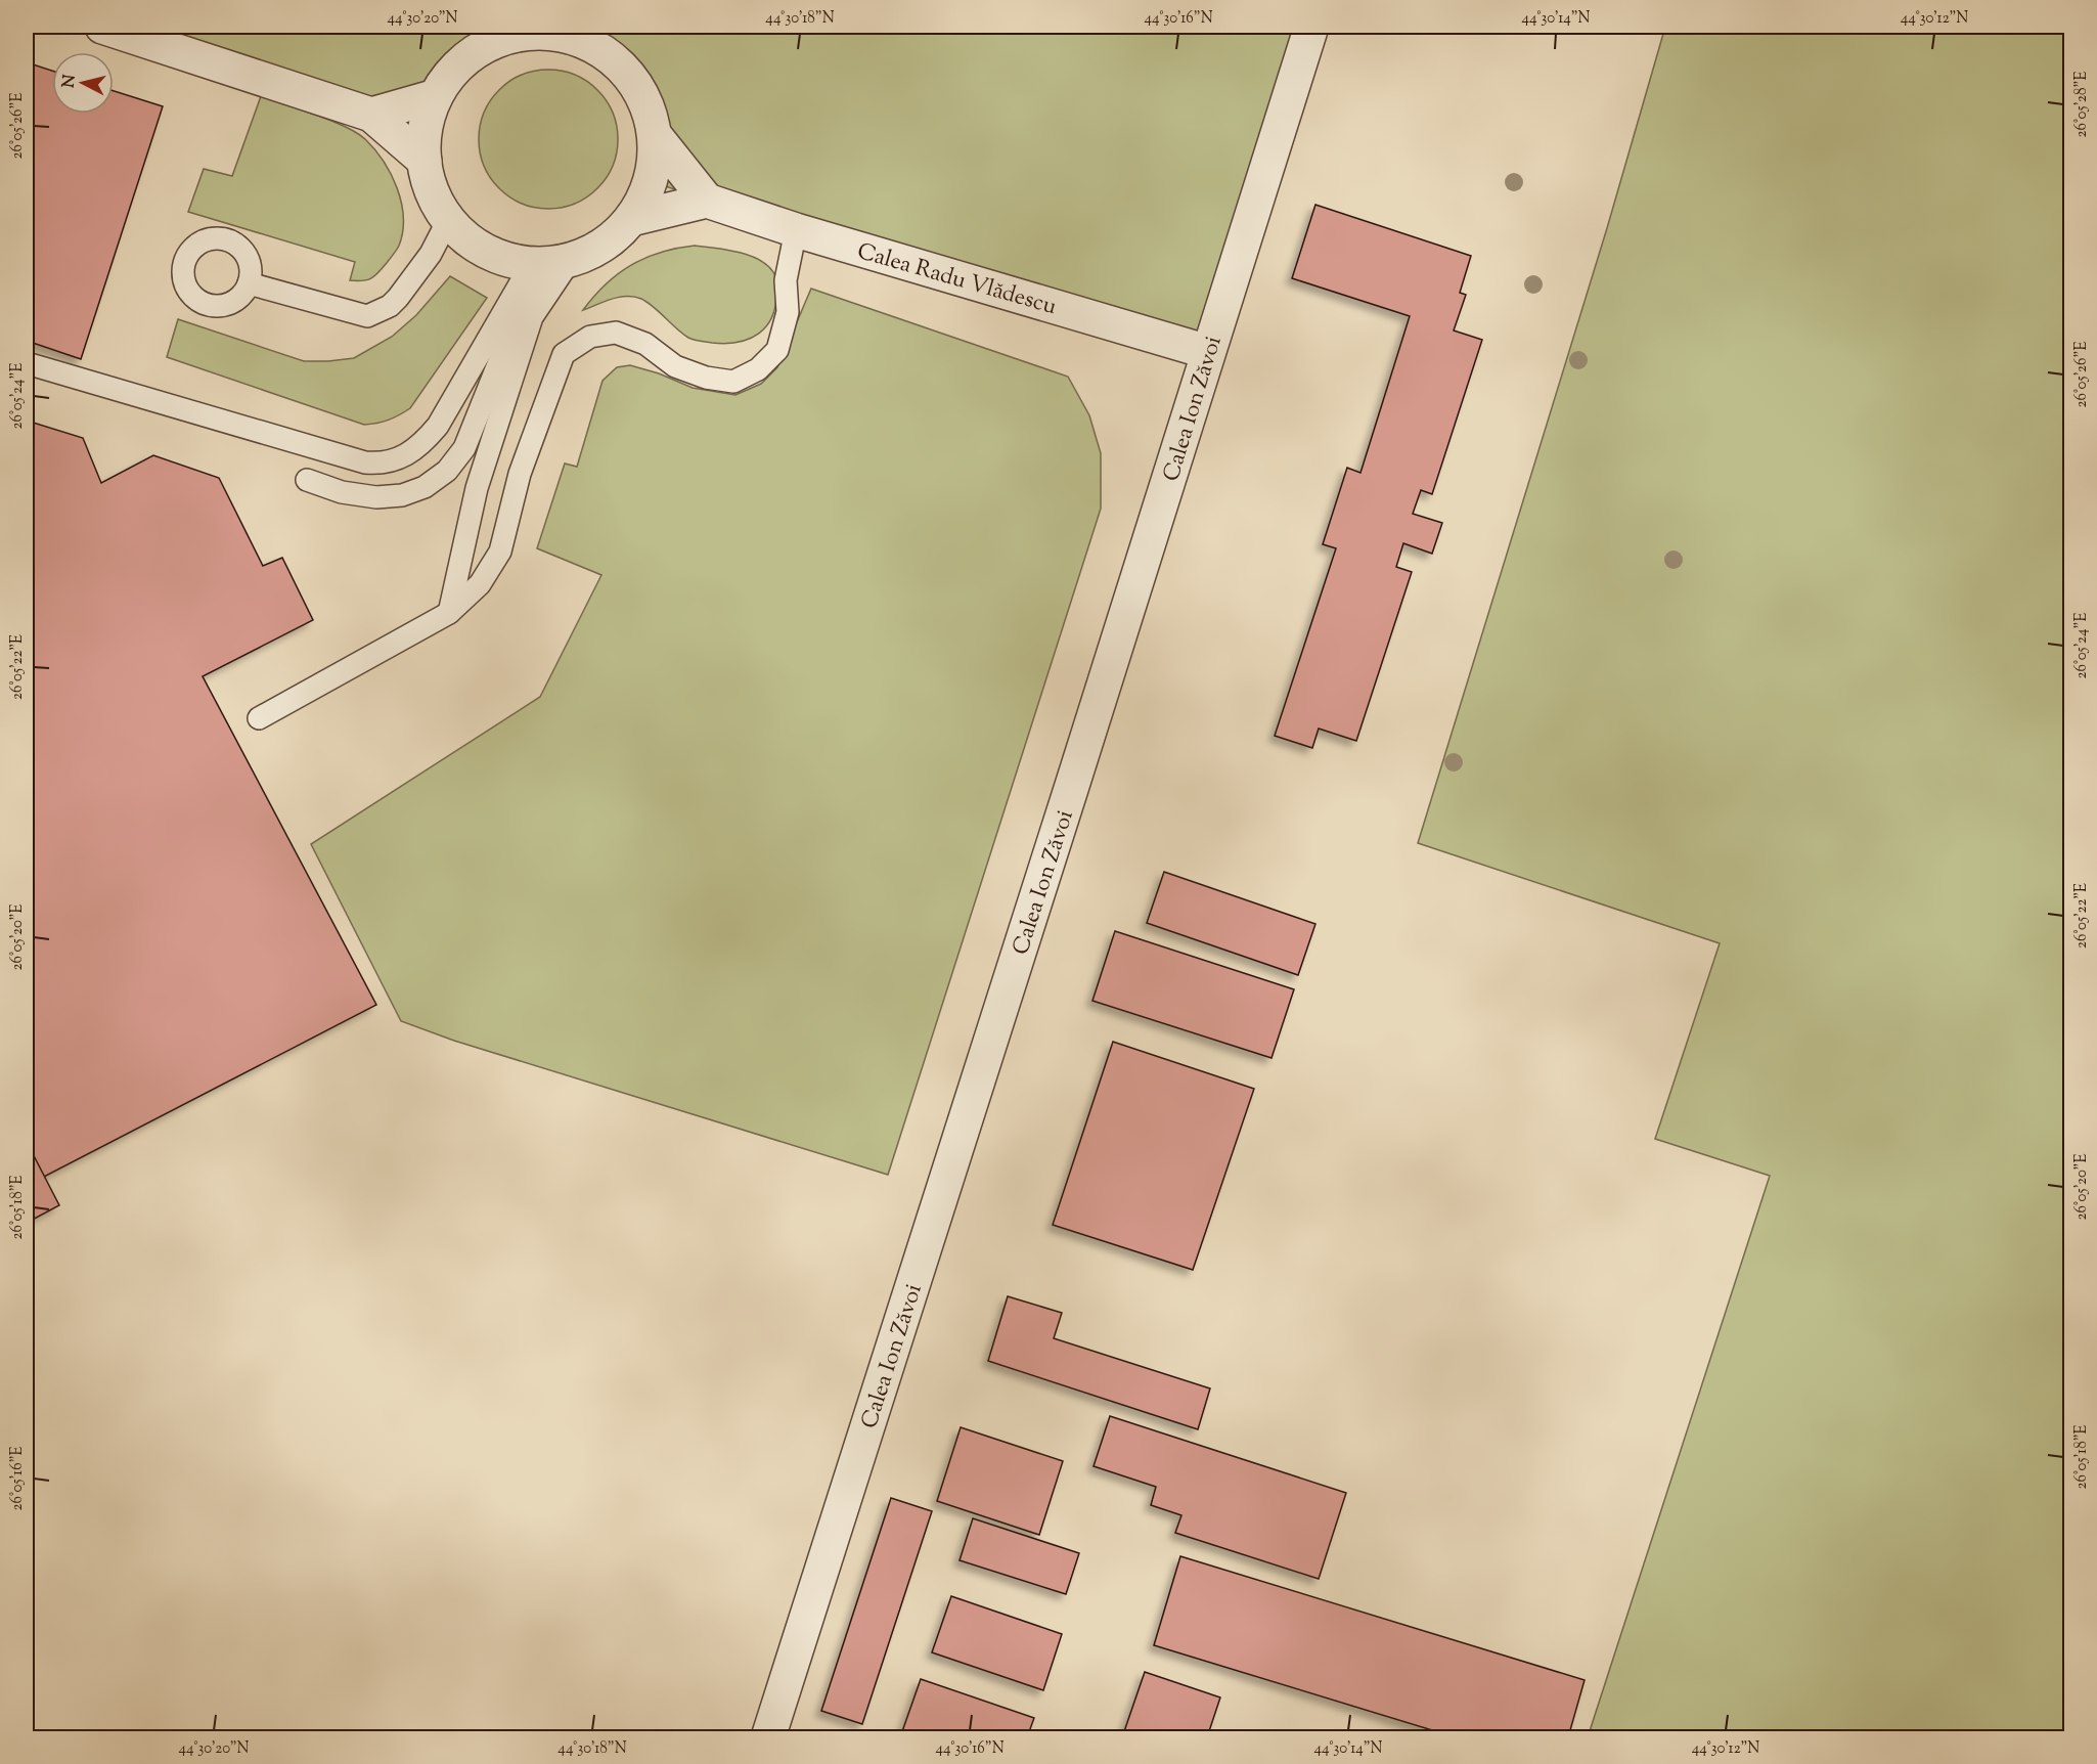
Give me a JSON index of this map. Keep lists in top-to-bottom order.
{
  "streets": {
    "street": ["Calea Radu Vlădescu", "Calea Ion Zăvoi"]
  },
  "crossings": [
    ["Calea Radu Vlădescu", "Calea Ion Zăvoi"]
  ],
  "north": "left",
  "coordinates": [
    "44°30'20\"N",
    "44°30'18\"N",
    "44°30'16\"N",
    "44°30'14\"N",
    "44°30'12\"N",
    "26°05'28\"E",
    "26°05'26\"E",
    "26°05'24\"E",
    "26°05'22\"E",
    "26°05'20\"E",
    "26°05'18\"E",
    "26°05'16\"E"
  ]
}
